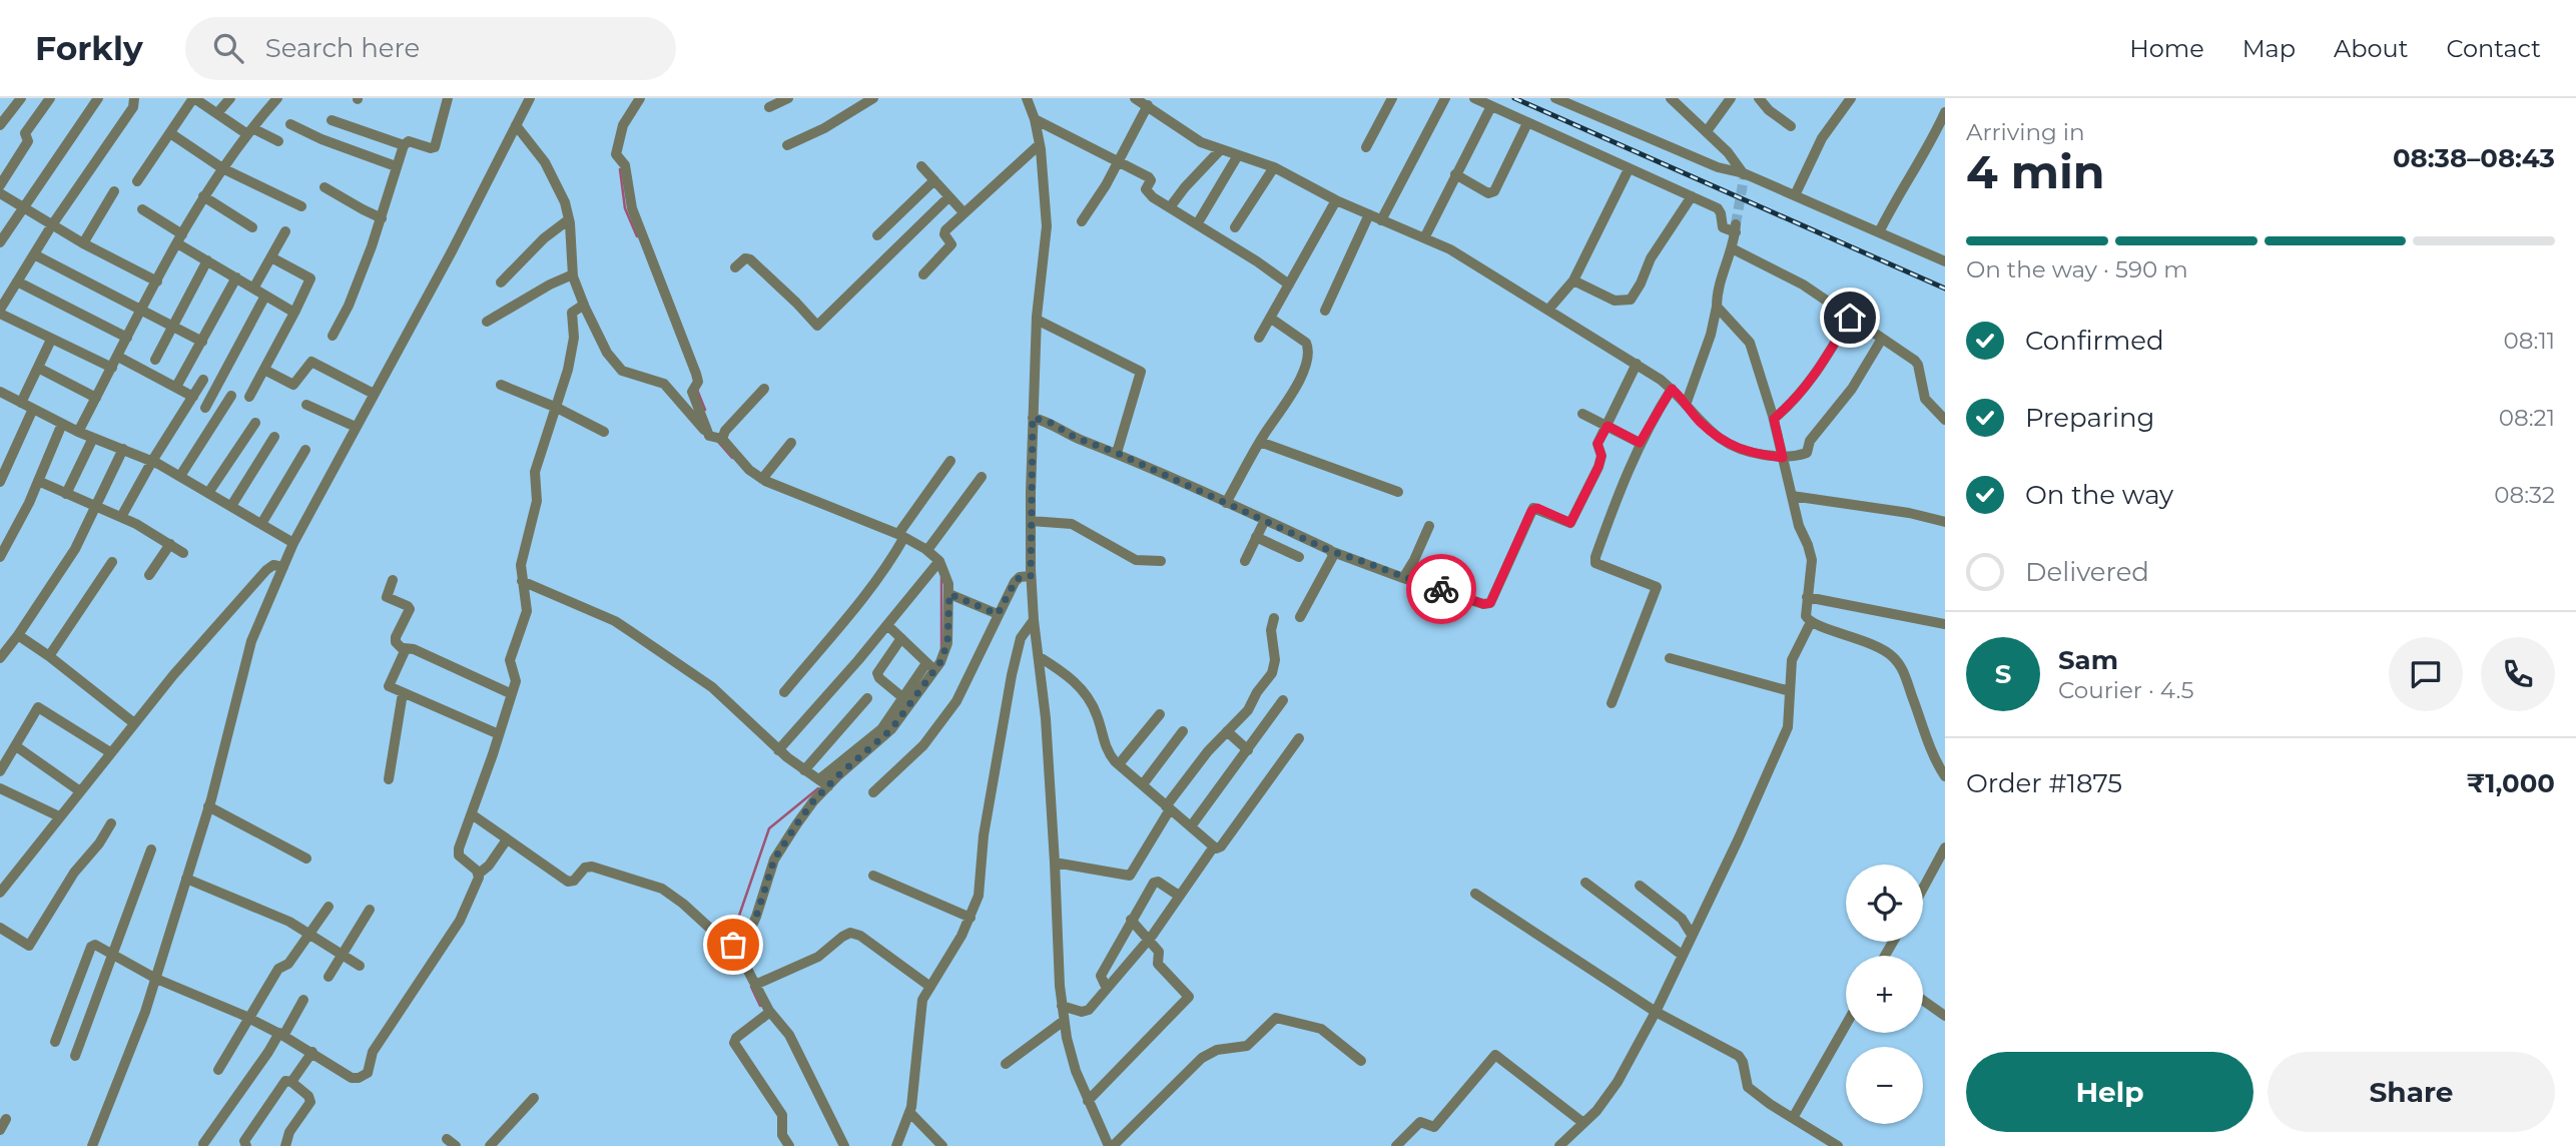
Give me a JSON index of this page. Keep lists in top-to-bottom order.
{
  "page": {
    "header": "Forkly",
    "search": "Search here",
    "nav": [
      "Home",
      "Map",
      "About",
      "Contact"
    ],
    "heading": ["4 min", "Arriving in", "08:38–08:43"],
    "panel": [
      "Sam",
      "Courier · 4.5",
      "Order #1875",
      "₹1,000"
    ],
    "bar": "On the way · 590 m",
    "list": [
      ["Confirmed", "08:11"],
      ["Preparing", "08:21"],
      ["On the way", "08:32"],
      "Delivered"
    ],
    "round": "S",
    "map_buttons": ["+", "−"],
    "buttons": ["Help", "Share"]
  }
}
